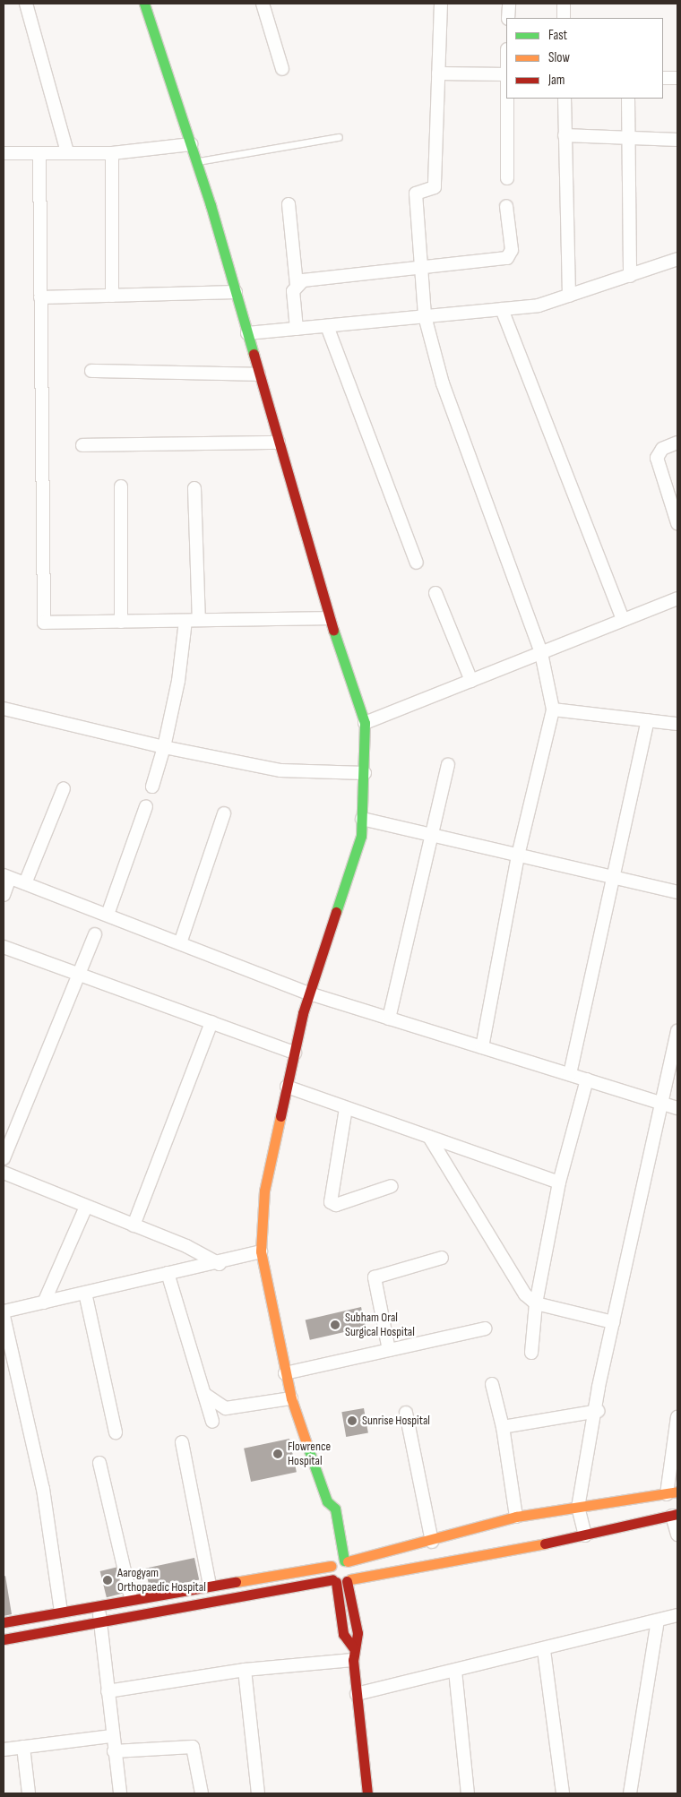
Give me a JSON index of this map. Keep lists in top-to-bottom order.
{
  "places": [
    "Subham Oral Surgical Hospital",
    "Sunrise Hospital",
    "Flowrence Hospital",
    "Aarogyam Orthopaedic Hospital"
  ],
  "legend": ["Fast", "Slow", "Jam"]
}
